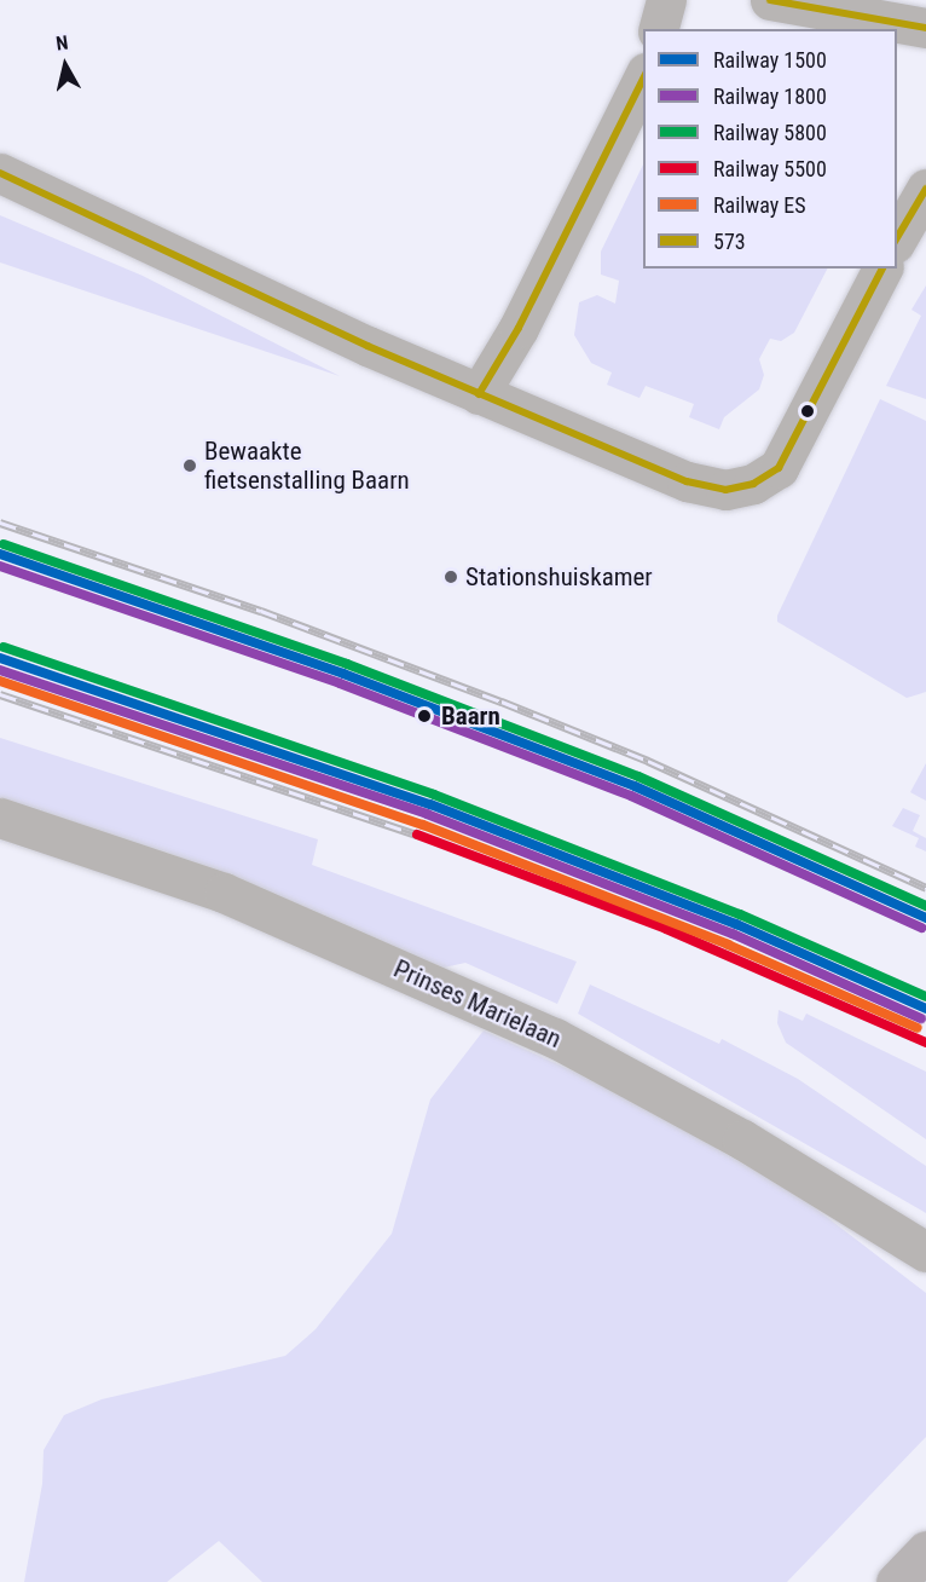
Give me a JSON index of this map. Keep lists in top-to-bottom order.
{
  "streets": {
    "street": ["Prinses Marielaan"]
  },
  "places": ["Bewaakte fietsenstalling Baarn", "Stationshuiskamer", "Baarn"],
  "lines": [
    "transit line 573",
    "rail line 5800",
    "rail line 1500",
    "rail line 1800",
    "rail line ES",
    "rail line 5500"
  ],
  "legend": [
    "Railway 1500",
    "Railway 1800",
    "Railway 5800",
    "Railway 5500",
    "Railway ES",
    "573"
  ],
  "north": "top"
}
